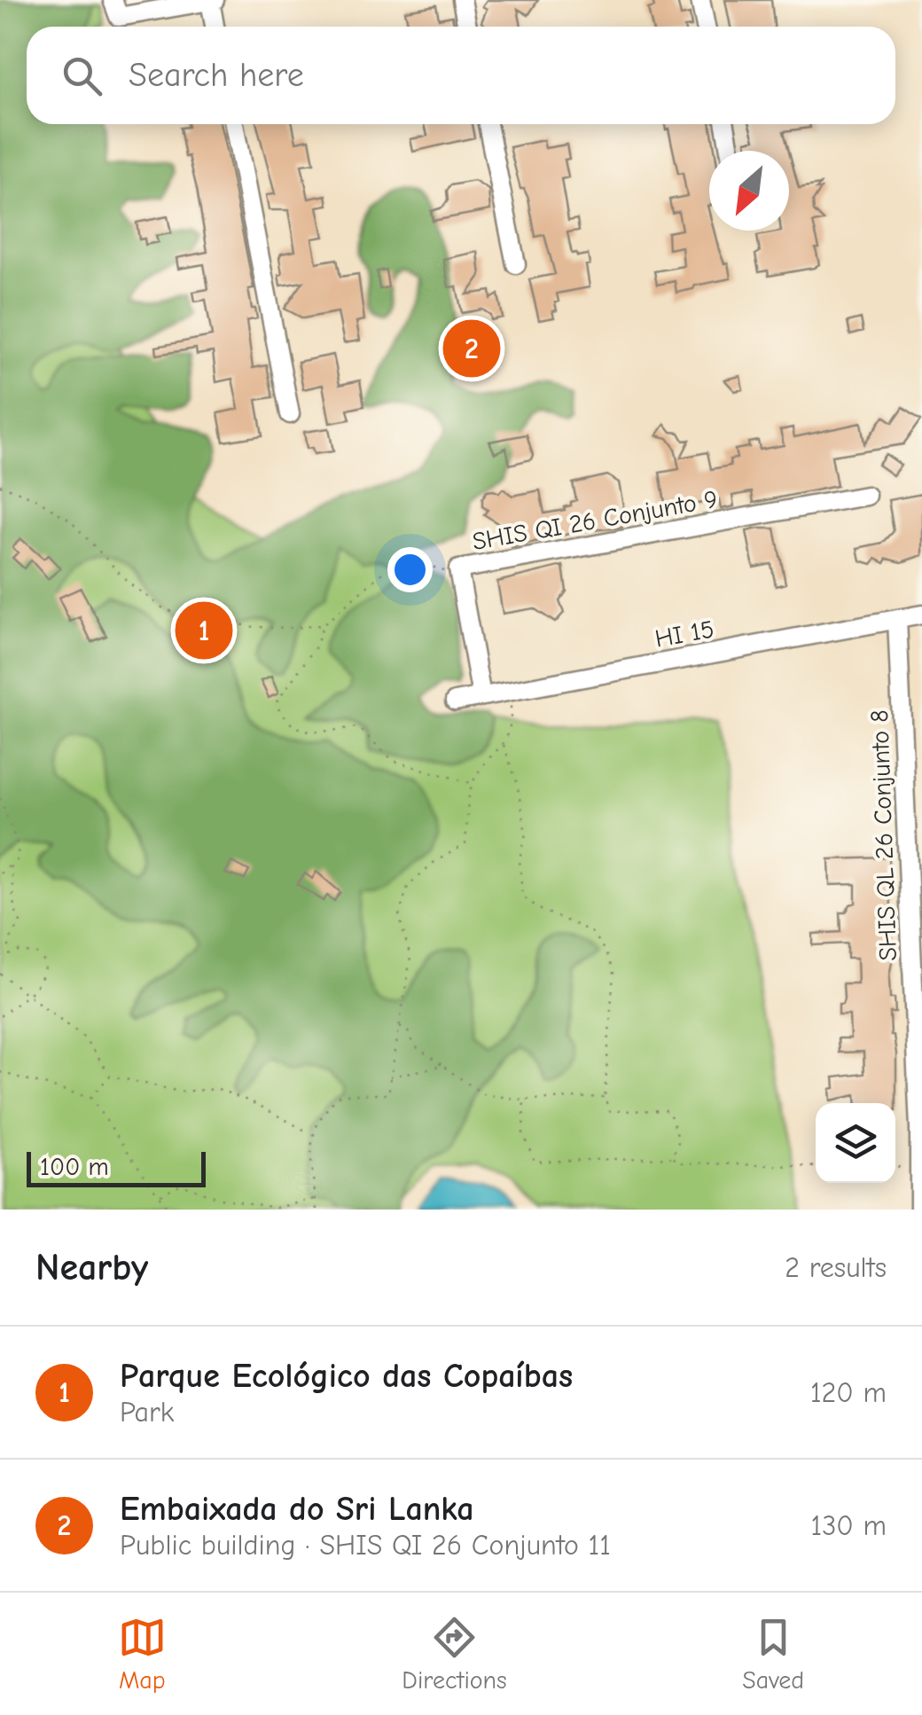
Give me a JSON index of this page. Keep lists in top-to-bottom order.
{
  "streets": {
    "street": ["SHIS QI 26 Conjunto 9", "HI 15", "SHIS QL 26 Conjunto 8"]
  },
  "crossings": [
    ["SHIS QI 26 Conjunto 9", "HI 15"],
    ["HI 15", "SHIS QL 26 Conjunto 8"]
  ],
  "scale_bar": "100 m",
  "north": "bottom left",
  "page": {
    "search": "Search here",
    "pins": ["2", "1"],
    "scale": "100 m",
    "heading": ["Nearby", "2 results"],
    "list": [
      {
        "mark": "1",
        "name": "Parque Ecológico das Copaíbas",
        "note": "Park",
        "value": "120 m"
      },
      {
        "mark": "2",
        "name": "Embaixada do Sri Lanka",
        "note": "Public building · SHIS QI 26 Conjunto 11",
        "value": "130 m"
      }
    ],
    "nav": ["Map", "Directions", "Saved"]
  }
}
